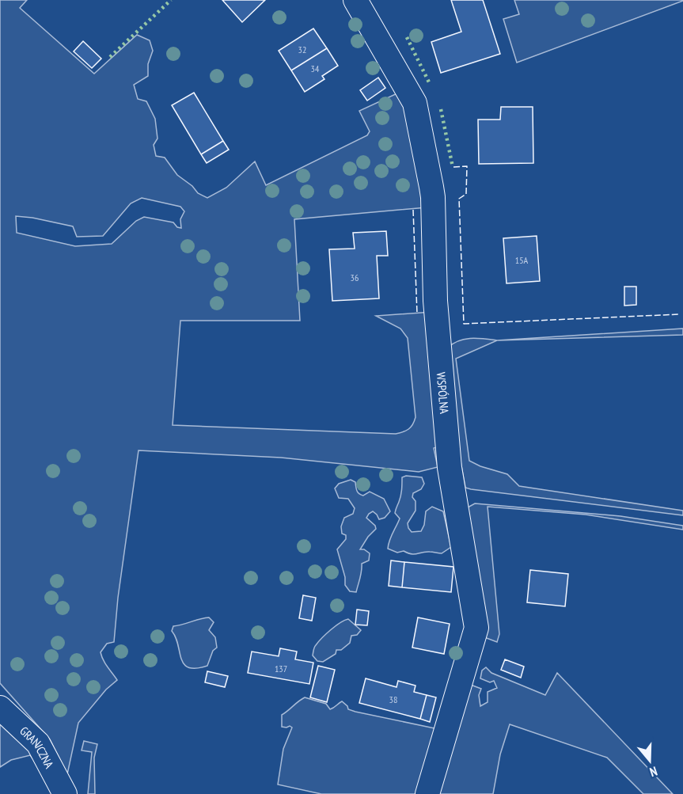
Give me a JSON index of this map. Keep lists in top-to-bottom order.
{
  "streets": {
    "street": ["WSPÓLNA", "GRANICZNA"]
  },
  "house_numbers": [
    "32",
    "34",
    "15A",
    "36",
    "137",
    "38"
  ],
  "north": "bottom"
}
